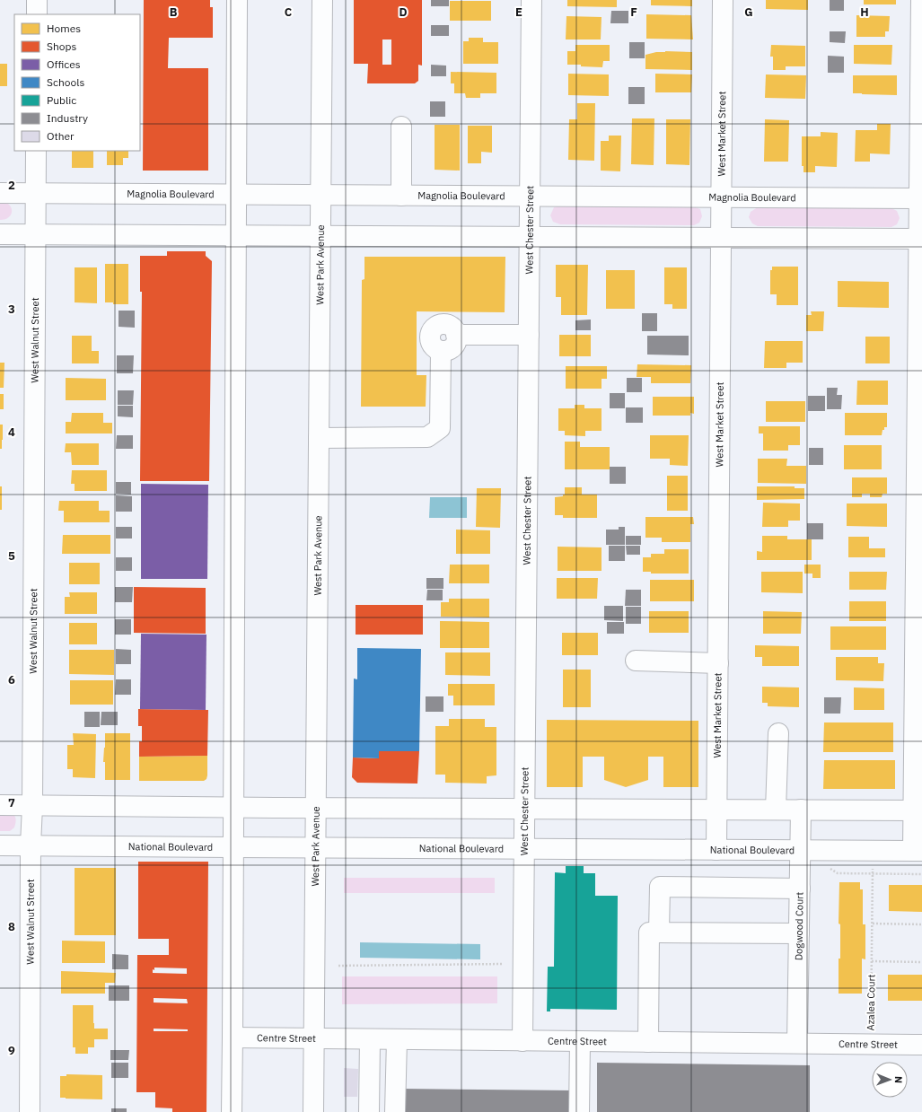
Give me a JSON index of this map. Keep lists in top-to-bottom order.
{
  "streets": {
    "main road": [
      "West Market Street",
      "Magnolia Boulevard",
      "West Chester Street",
      "West Park Avenue",
      "West Walnut Street",
      "National Boulevard",
      "Dogwood Court",
      "Centre Street"
    ],
    "path": ["Azalea Court"]
  },
  "crossings": [
    ["West Market Street", "Magnolia Boulevard"],
    ["West Market Street", "National Boulevard"],
    ["Magnolia Boulevard", "West Chester Street"],
    ["Magnolia Boulevard", "West Park Avenue"],
    ["Magnolia Boulevard", "West Walnut Street"],
    ["West Chester Street", "National Boulevard"],
    ["West Chester Street", "Centre Street"],
    ["West Park Avenue", "National Boulevard"],
    ["West Park Avenue", "Centre Street"],
    ["West Walnut Street", "National Boulevard"],
    ["National Boulevard", "Dogwood Court"],
    ["National Boulevard", "Azalea Court"],
    ["Dogwood Court", "Centre Street"],
    ["Azalea Court", "Centre Street"]
  ],
  "legend": [
    "Homes",
    "Shops",
    "Offices",
    "Schools",
    "Public",
    "Industry",
    "Other"
  ],
  "north": "right",
  "grid": {
    "columns": [
      "B",
      "C",
      "D",
      "E",
      "F",
      "G",
      "H"
    ],
    "rows": [
      "2",
      "3",
      "4",
      "5",
      "6",
      "7",
      "8",
      "9"
    ]
  }
}
